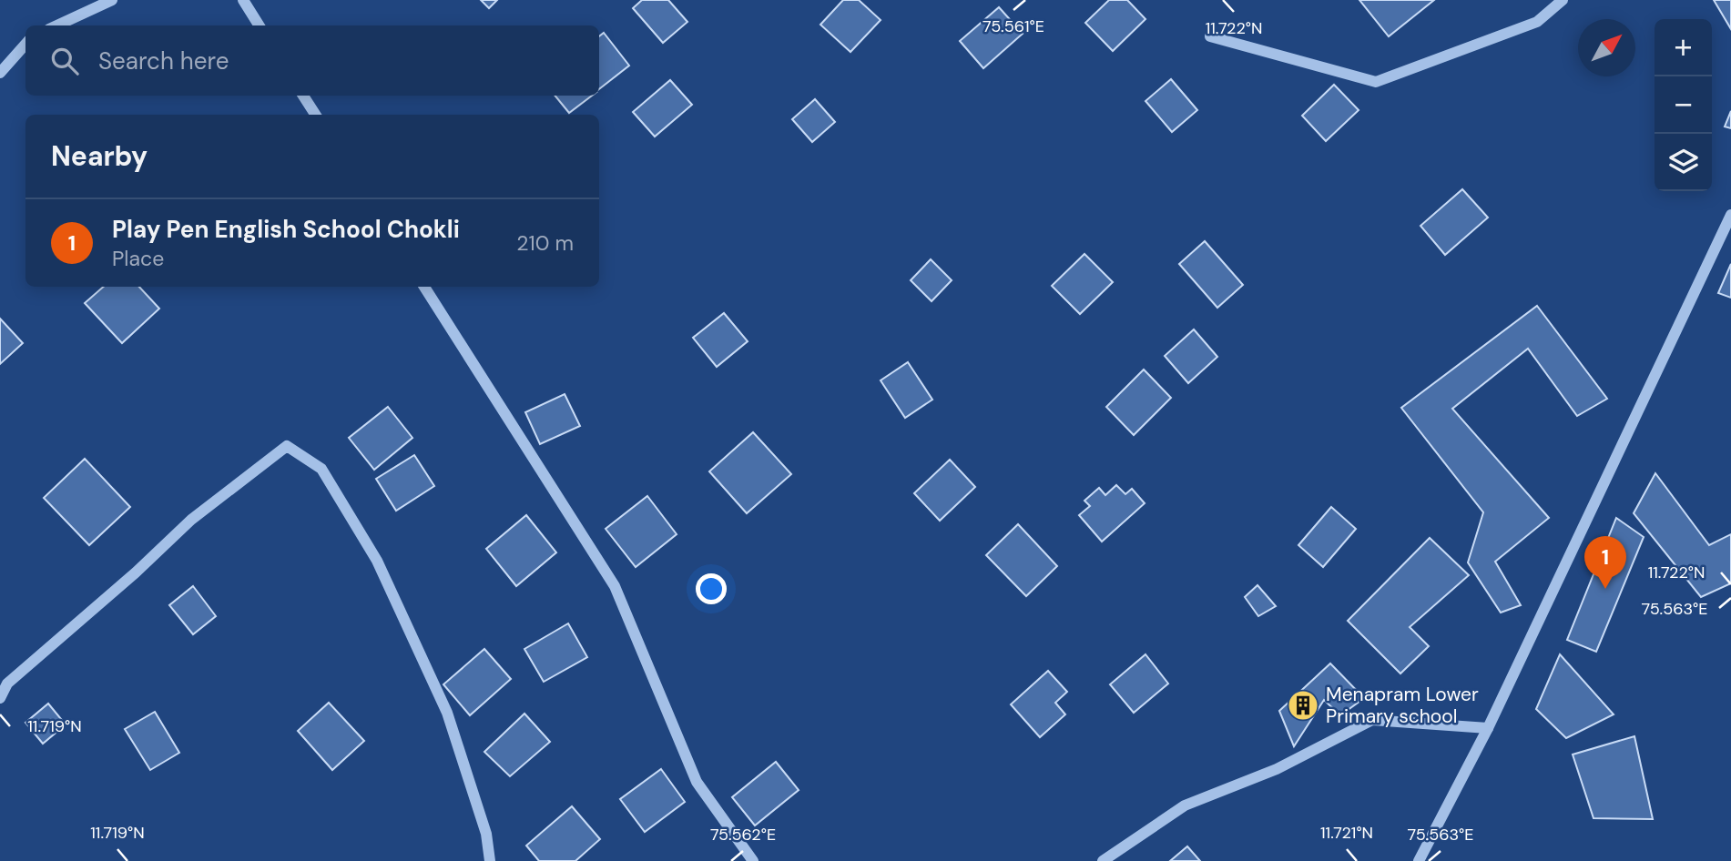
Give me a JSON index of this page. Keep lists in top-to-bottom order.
{
  "places": {
    "building": ["Menapram Lower Primary school"]
  },
  "north": "top right",
  "page": {
    "map_buttons": ["+", "−"],
    "search": "Search here",
    "heading": "Nearby",
    "list": [
      {
        "mark": "1",
        "name": "Play Pen English School Chokli",
        "note": "Place",
        "value": "210 m"
      }
    ],
    "pins": "1"
  },
  "coordinates": [
    "75.561°E",
    "11.722°N",
    "75.563°E",
    "11.719°N",
    "11.721°N",
    "75.562°E"
  ]
}
